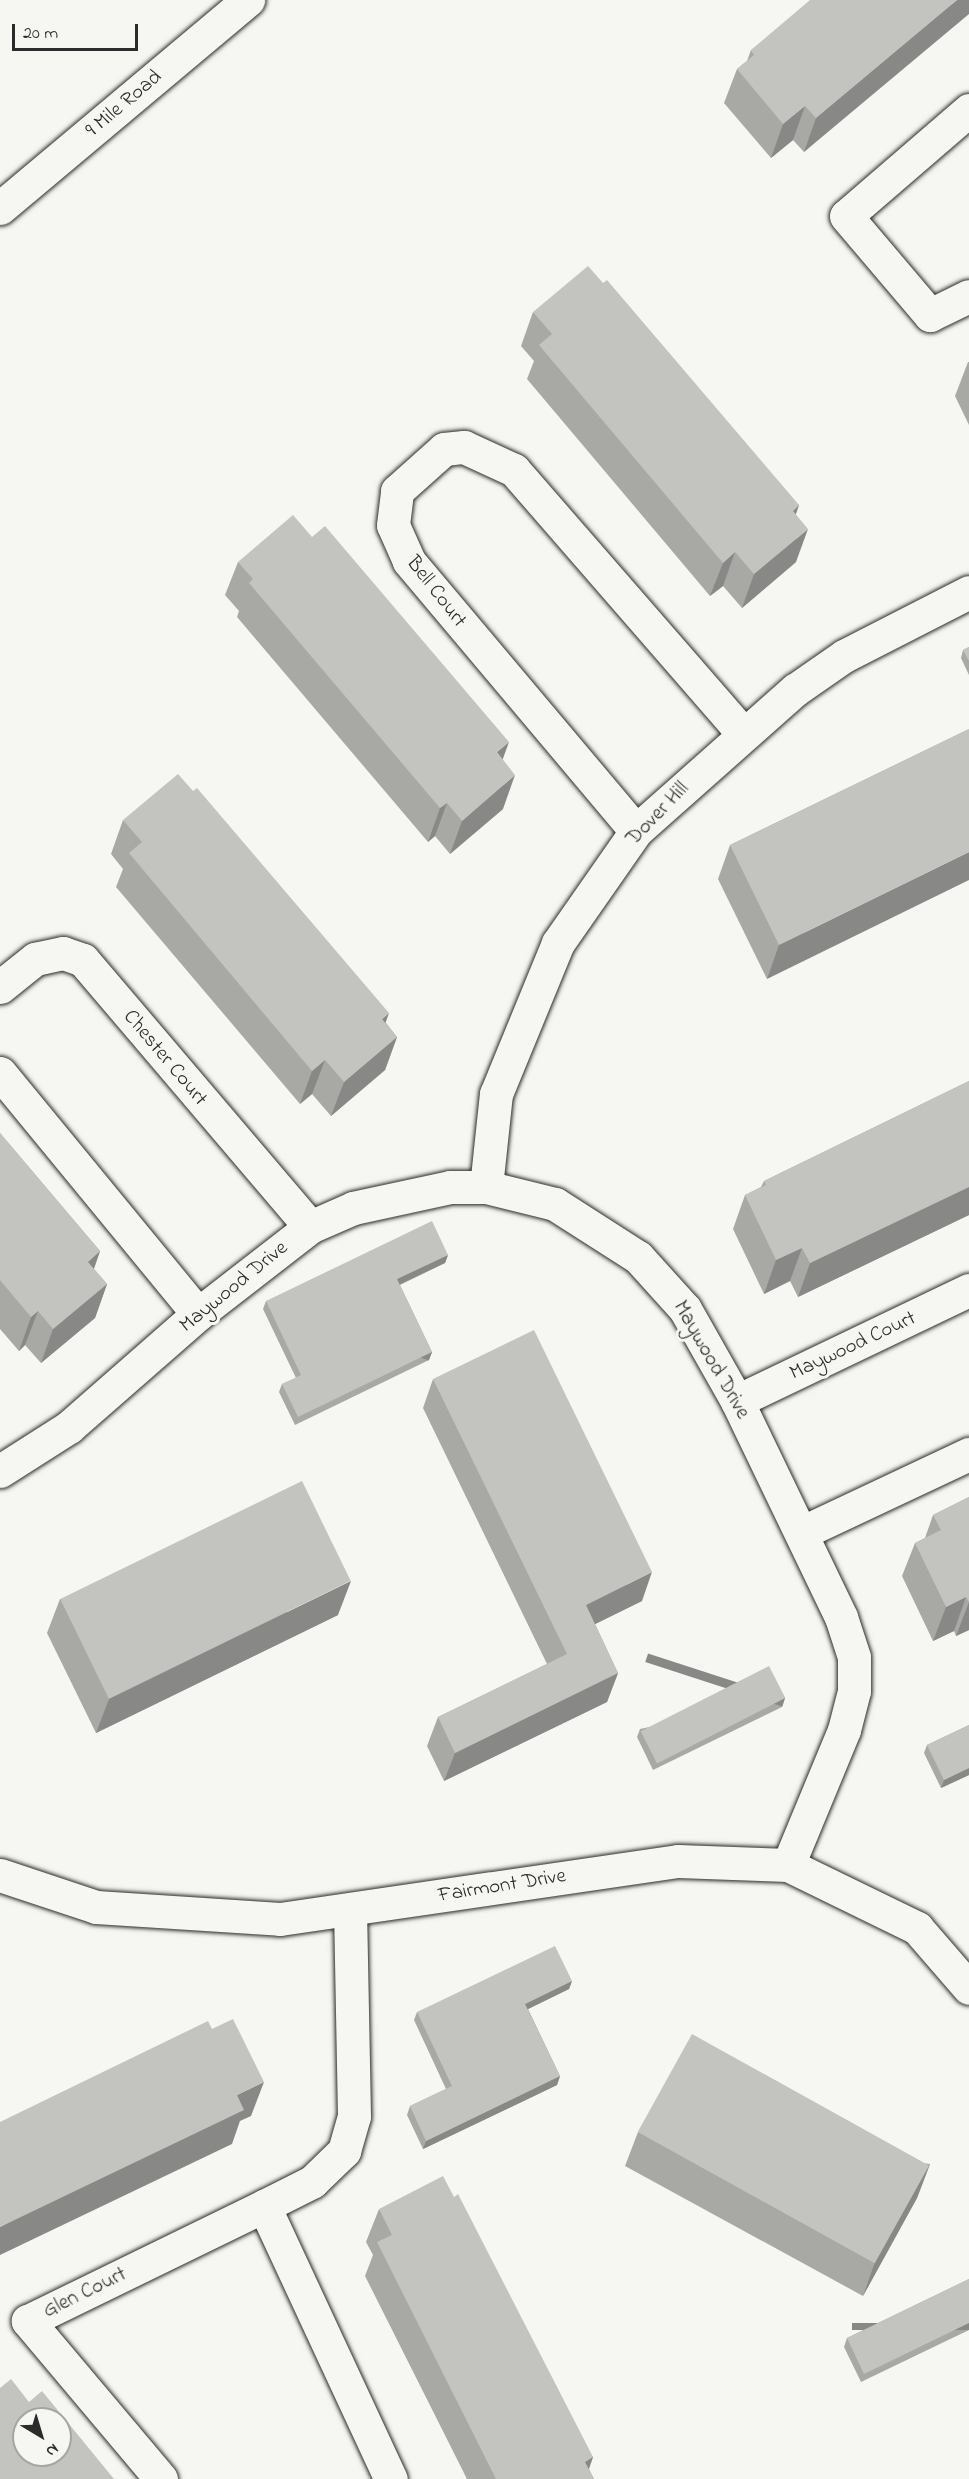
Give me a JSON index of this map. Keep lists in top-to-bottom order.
{
  "streets": {
    "street": [
      "9 Mile Road",
      "Bell Court",
      "Dover Hill",
      "Chester Court",
      "Maywood Drive",
      "Maywood Court",
      "Fairmont Drive",
      "Glen Court"
    ]
  },
  "crossings": [
    ["Bell Court", "Dover Hill"],
    ["Dover Hill", "Maywood Drive"],
    ["Chester Court", "Maywood Drive"],
    ["Maywood Drive", "Maywood Court"],
    ["Maywood Drive", "Fairmont Drive"],
    ["Fairmont Drive", "Glen Court"]
  ],
  "scale_bar": "20 m",
  "north": "bottom right"
}
